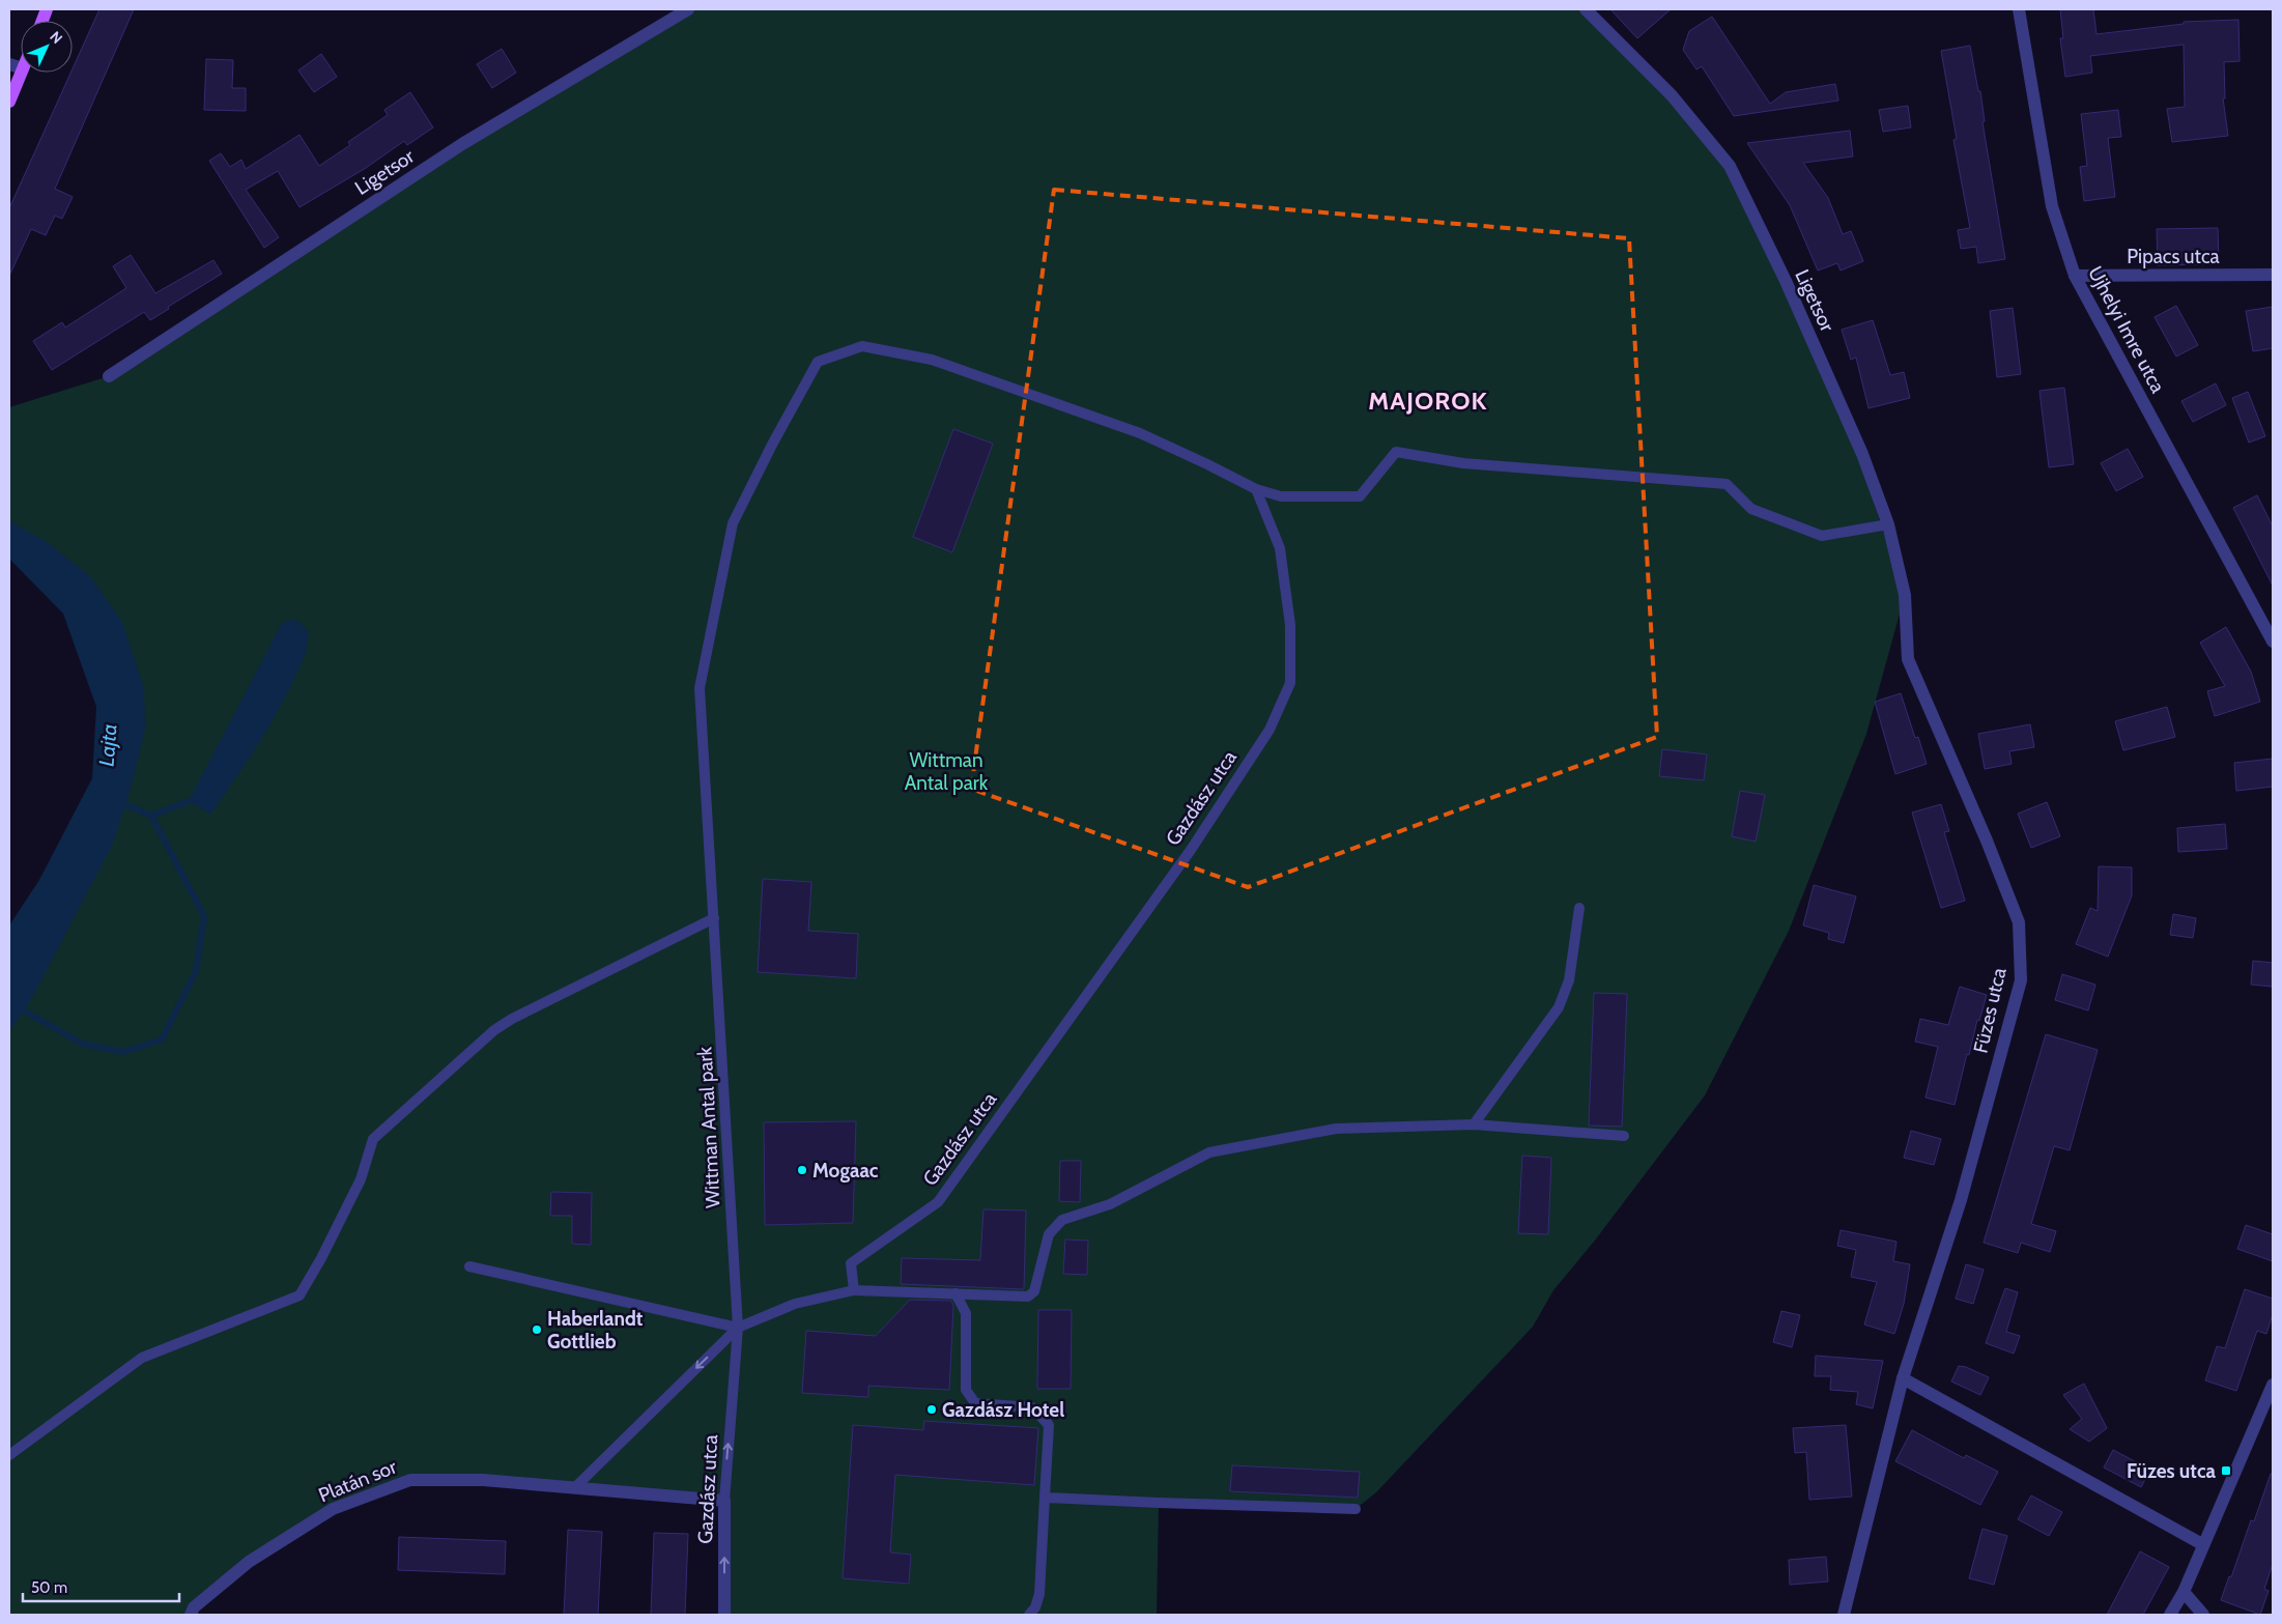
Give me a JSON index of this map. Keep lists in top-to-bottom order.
{
  "streets": {
    "street": [
      "Ligetsor",
      "Pipacs utca",
      "Ujhelyi Imre utca",
      "Gazdász utca",
      "Füzes utca",
      "Platán sor"
    ],
    "lane": ["Wittman Antal park"]
  },
  "crossings": [
    ["Ligetsor", "Füzes utca"],
    ["Ligetsor", "Wittman Antal park"],
    ["Pipacs utca", "Ujhelyi Imre utca"],
    ["Gazdász utca", "Wittman Antal park"],
    ["Gazdász utca", "Platán sor"]
  ],
  "districts": ["MAJOROK"],
  "water": ["Lajta"],
  "parks": ["Wittman Antal park"],
  "places": {
    "other": ["Mogaac", "Haberlandt Gottlieb", "Gazdász Hotel"],
    "transit": ["Füzes utca"]
  },
  "scale_bar": "50 m",
  "north": "top right"
}
